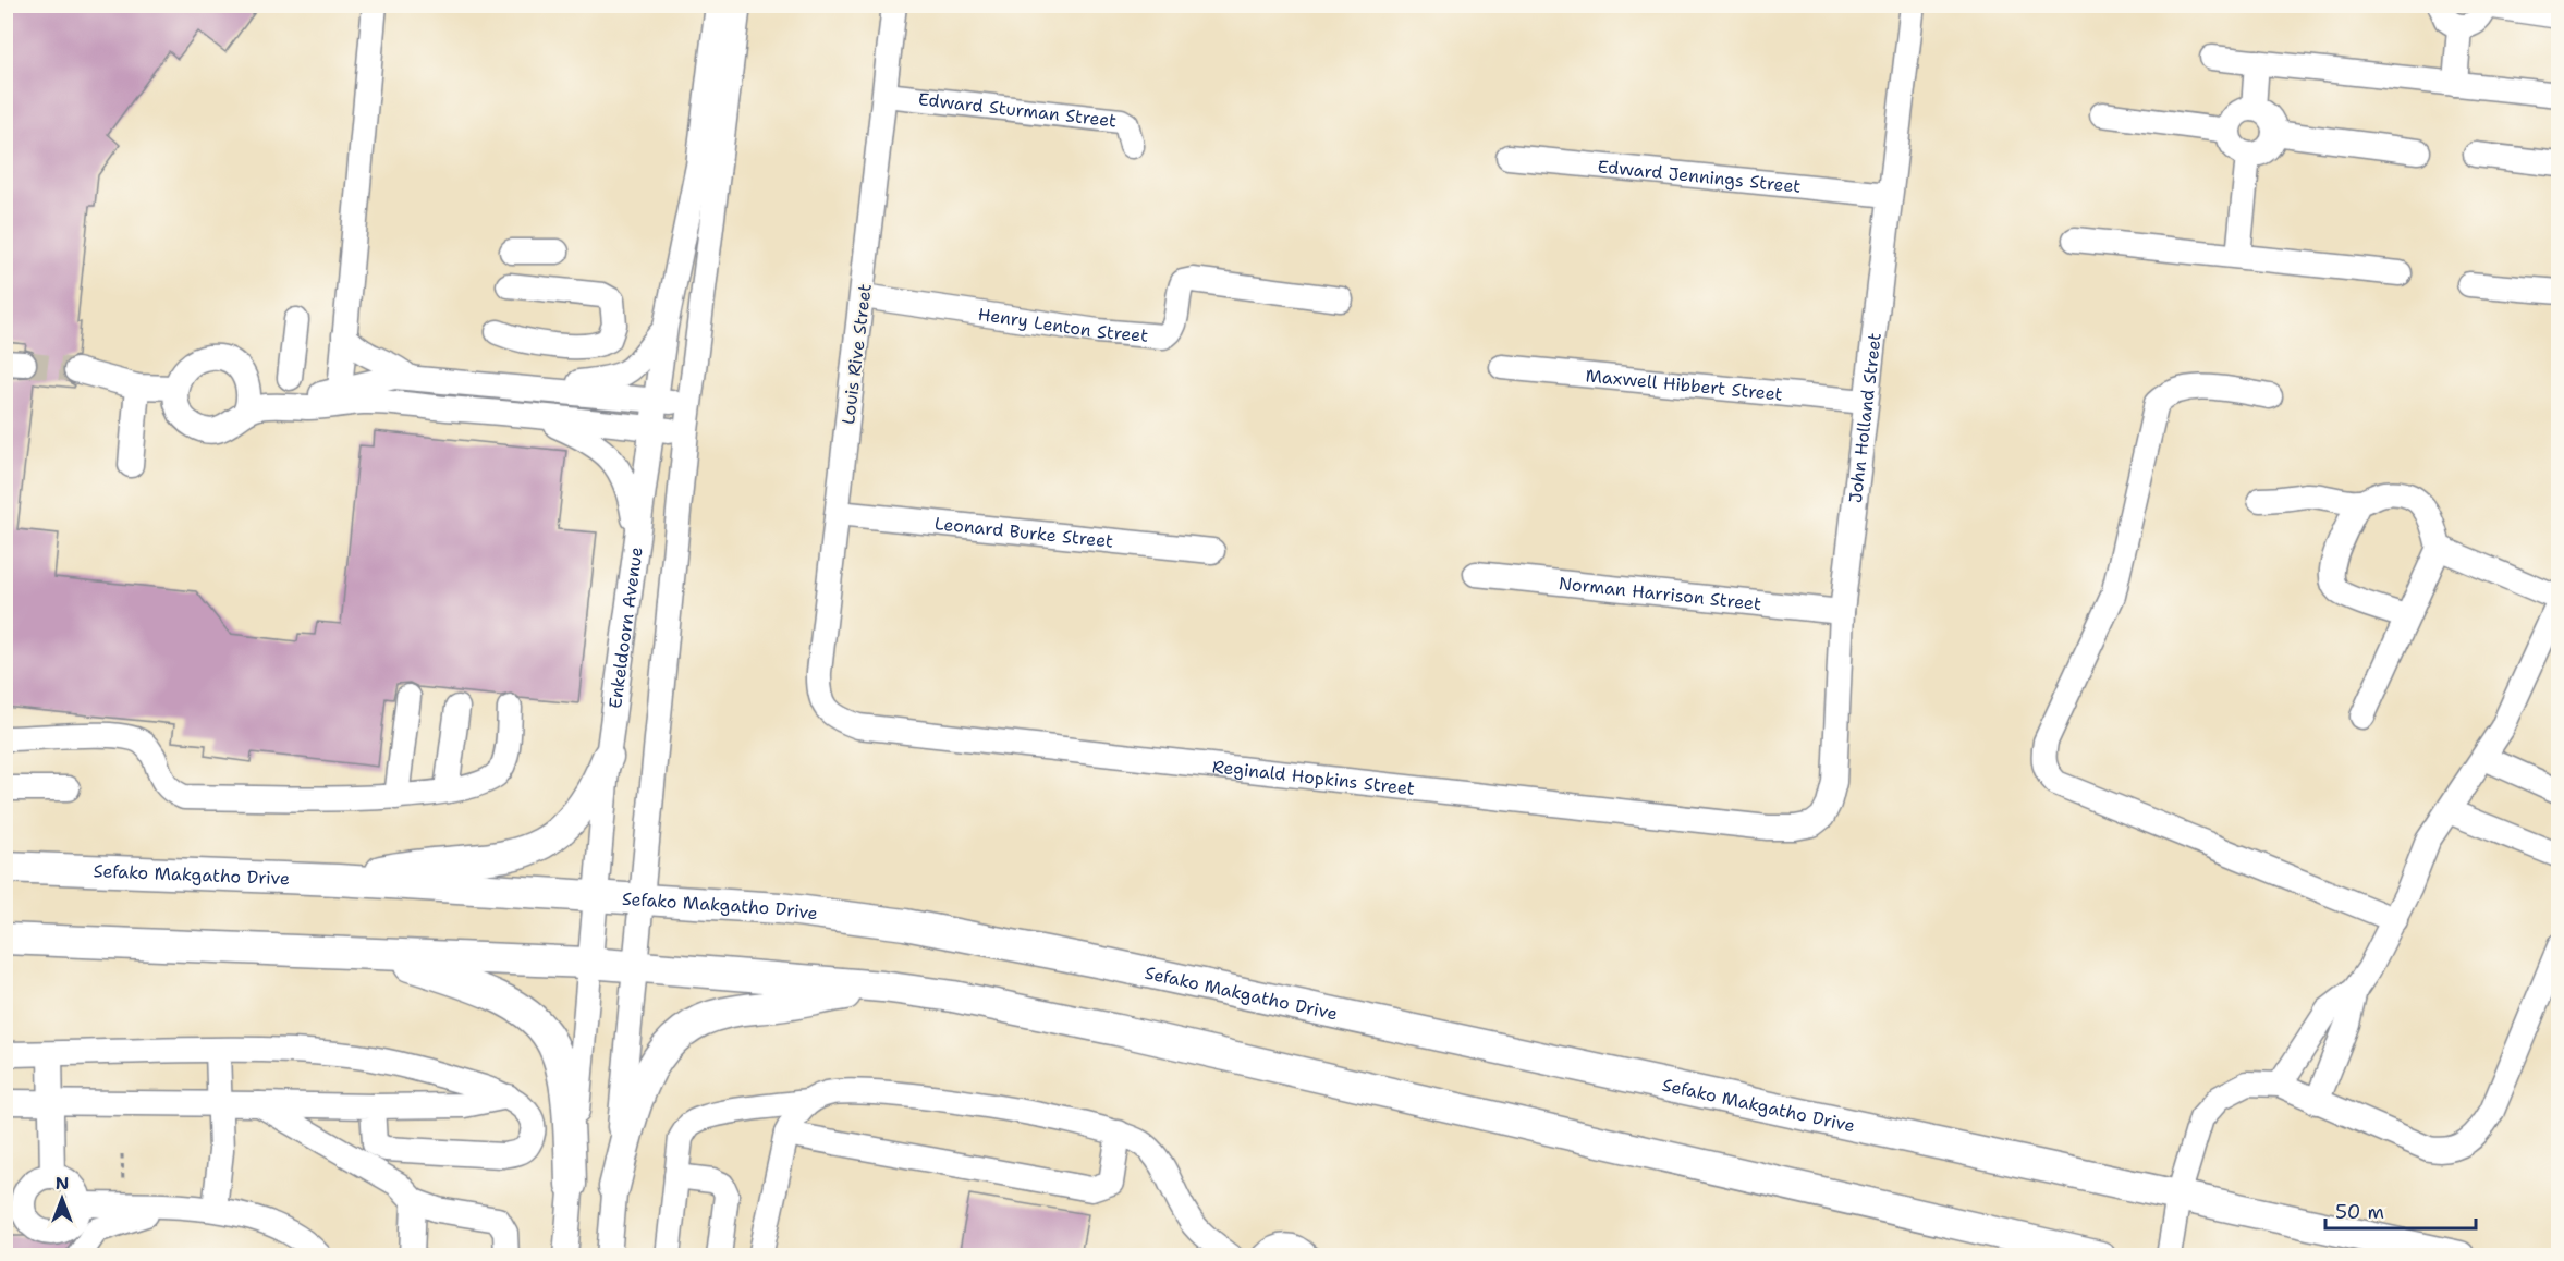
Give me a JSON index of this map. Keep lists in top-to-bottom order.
{
  "streets": {
    "main road": ["Sefako Makgatho Drive"],
    "street": [
      "Edward Sturman Street",
      "Edward Jennings Street",
      "Henry Lenton Street",
      "Louis Rive Street",
      "Maxwell Hibbert Street",
      "John Holland Street",
      "Leonard Burke Street",
      "Norman Harrison Street",
      "Enkeldoorn Avenue",
      "Reginald Hopkins Street"
    ]
  },
  "crossings": [
    ["Edward Sturman Street", "Louis Rive Street"],
    ["Edward Jennings Street", "John Holland Street"],
    ["Henry Lenton Street", "Louis Rive Street"],
    ["Louis Rive Street", "Leonard Burke Street"],
    ["Louis Rive Street", "Reginald Hopkins Street"],
    ["Maxwell Hibbert Street", "John Holland Street"],
    ["John Holland Street", "Norman Harrison Street"],
    ["John Holland Street", "Reginald Hopkins Street"],
    ["Enkeldoorn Avenue", "Sefako Makgatho Drive"]
  ],
  "scale_bar": "50 m",
  "north": "top"
}
